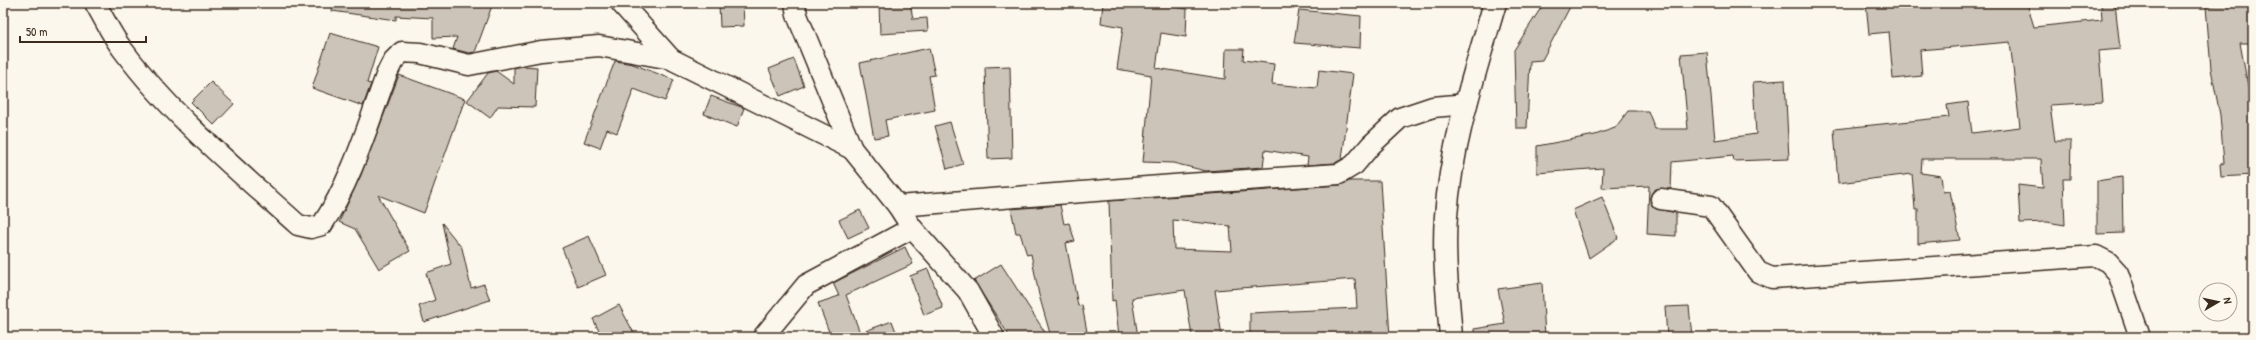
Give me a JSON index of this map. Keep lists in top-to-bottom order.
{
  "scale_bar": "50 m",
  "north": "right"
}
